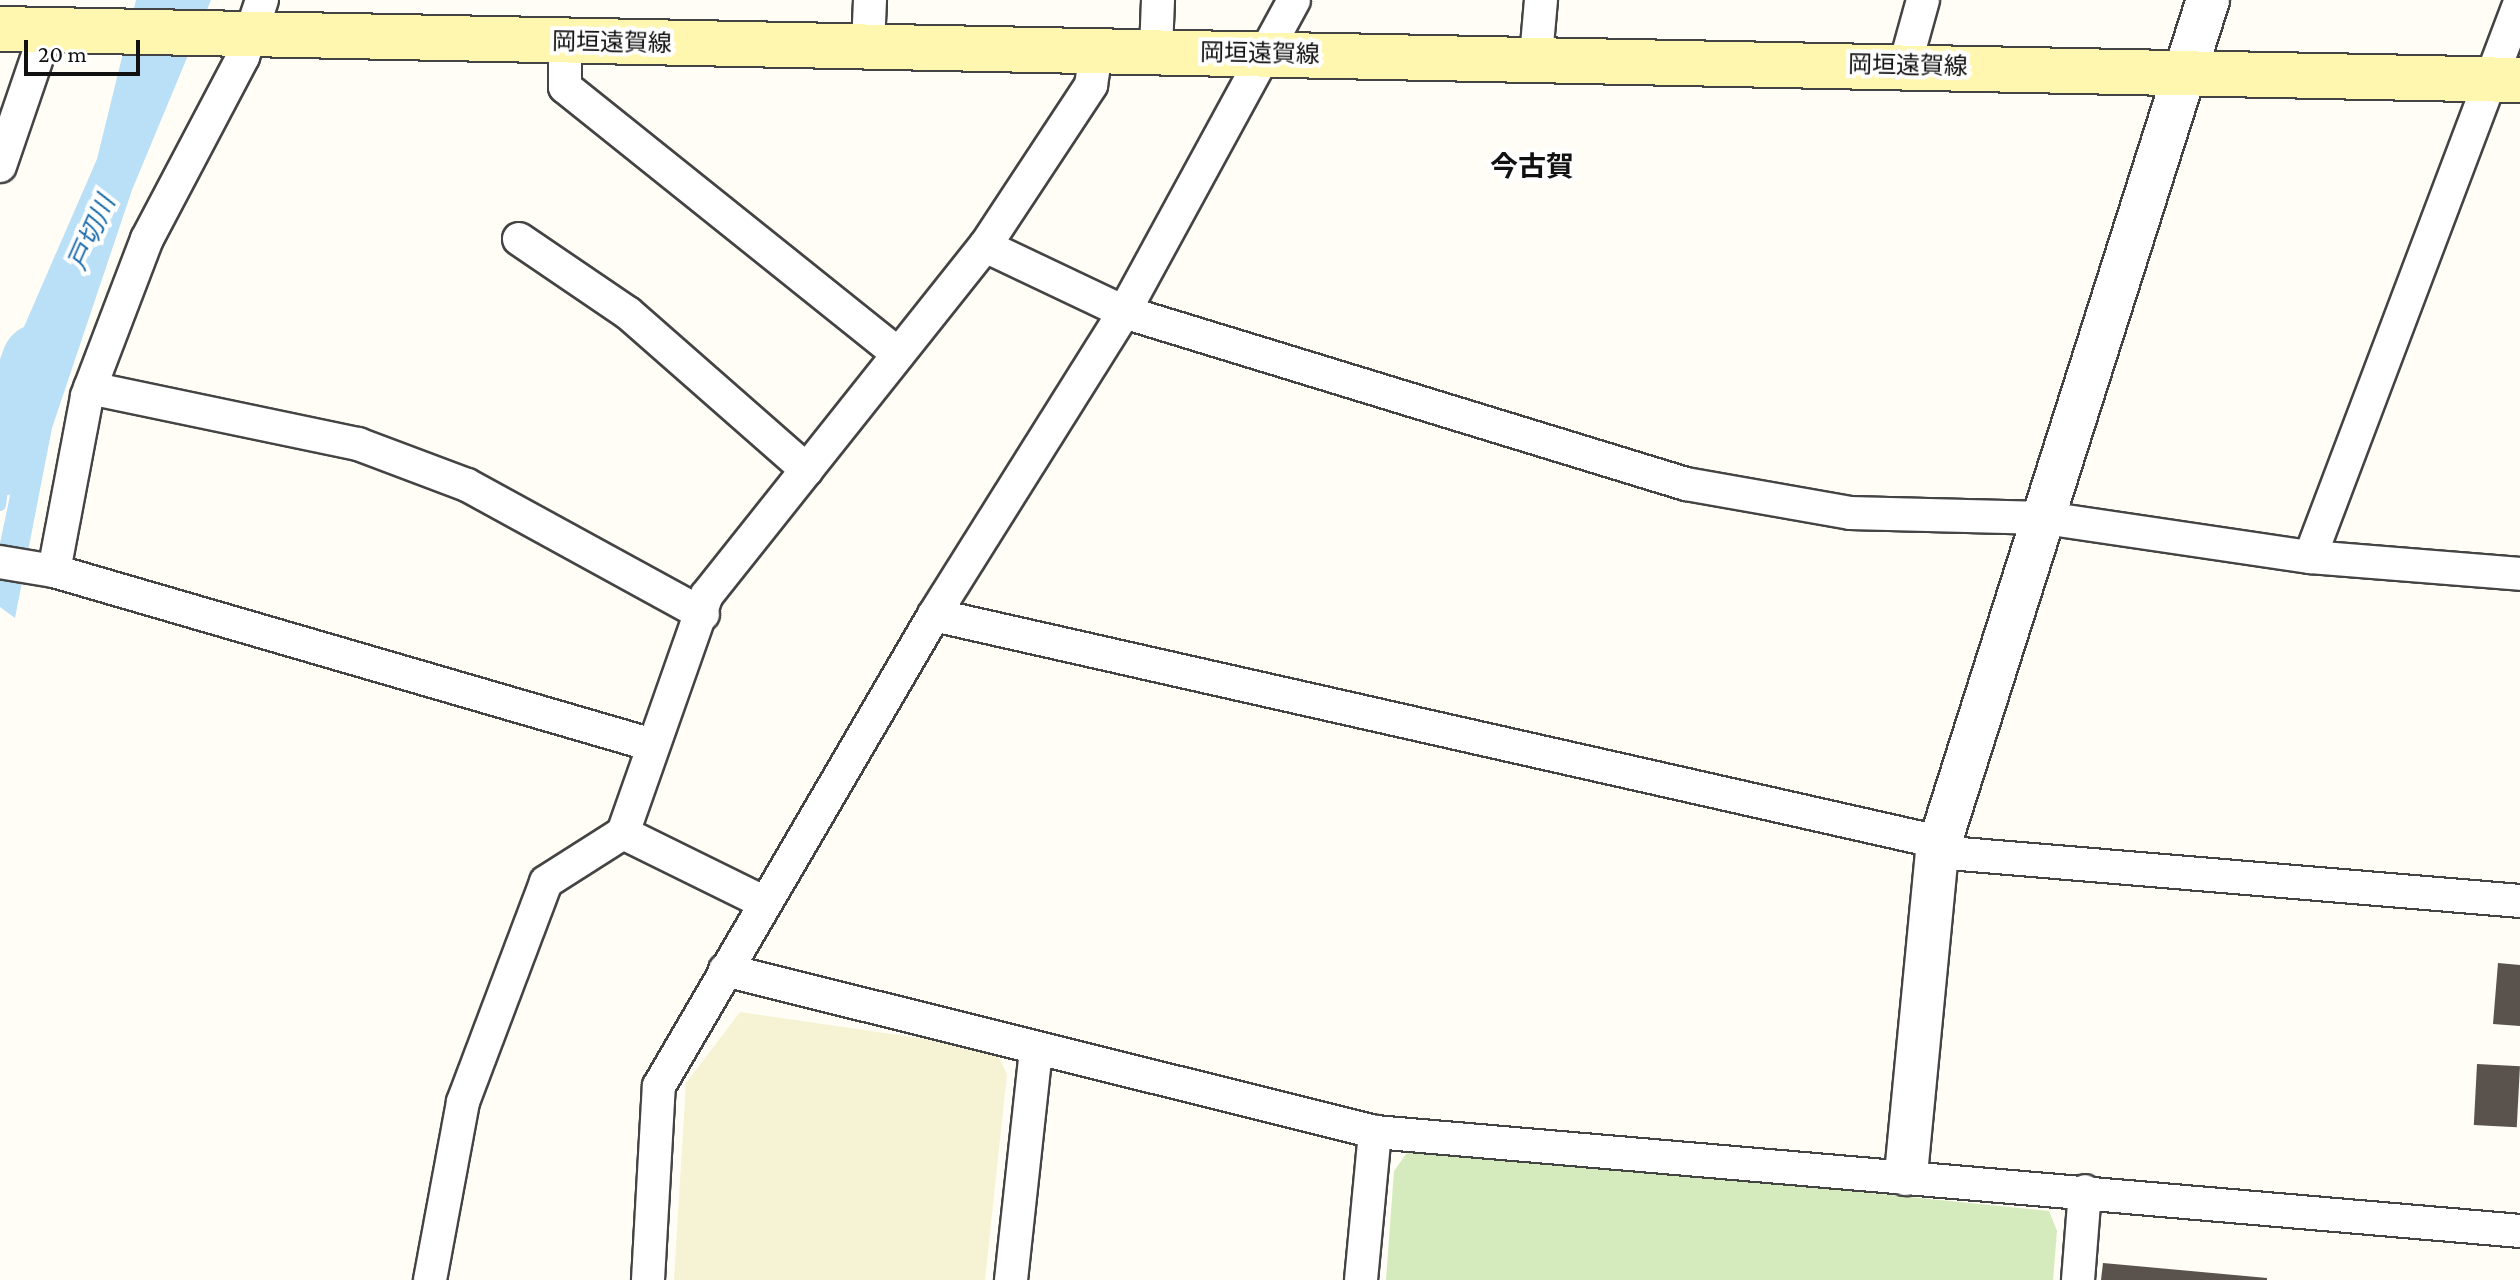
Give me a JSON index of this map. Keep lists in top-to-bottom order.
{
  "streets": {
    "main road": ["岡垣遠賀線"]
  },
  "districts": ["今古賀"],
  "water": ["戸切川"],
  "scale_bar": "20 m"
}
